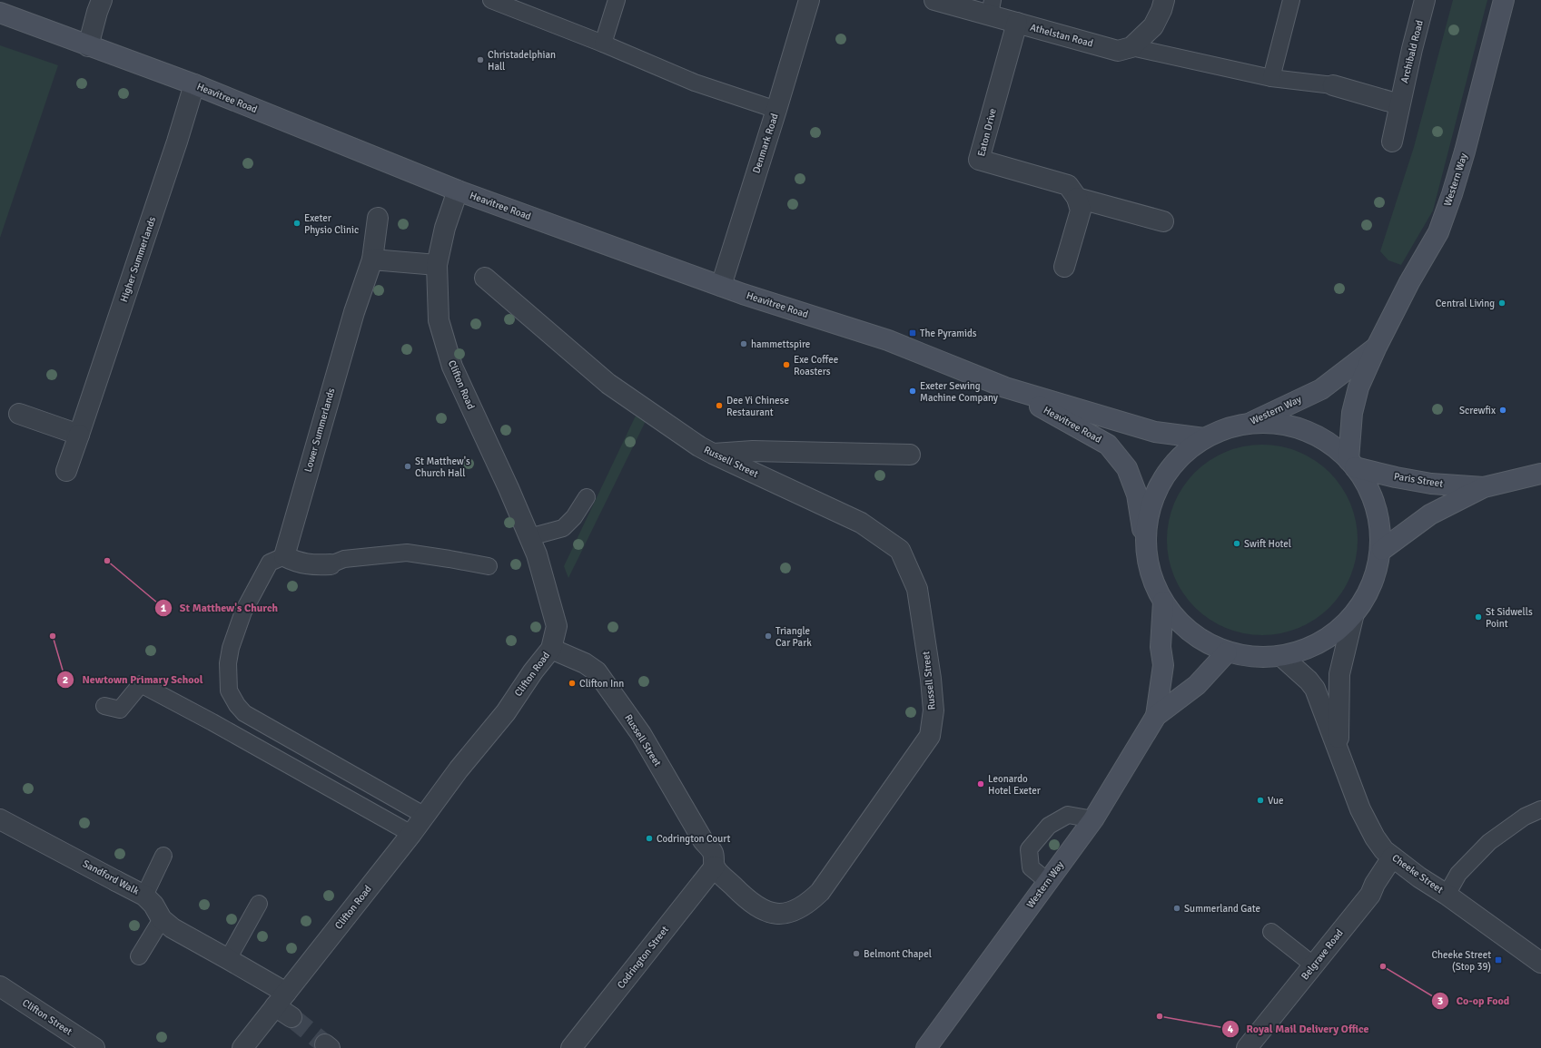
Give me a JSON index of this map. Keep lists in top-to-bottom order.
{
  "streets": {
    "main road": ["Heavitree Road", "Western Way", "Paris Street"],
    "street": [
      "Athelstan Road",
      "Archibald Road",
      "Eaton Drive",
      "Denmark Road",
      "Higher Summerlands",
      "Clifton Road",
      "Lower Summerlands",
      "Russell Street",
      "Cheeke Street",
      "Sandford Walk",
      "Belgrave Road",
      "Codrington Street",
      "Clifton Street"
    ]
  },
  "crossings": [
    ["Athelstan Road", "Eaton Drive"],
    ["Heavitree Road", "Denmark Road"],
    ["Heavitree Road", "Western Way"],
    ["Heavitree Road", "Higher Summerlands"],
    ["Heavitree Road", "Clifton Road"],
    ["Heavitree Road", "Paris Street"],
    ["Heavitree Road", "Cheeke Street"],
    ["Western Way", "Paris Street"],
    ["Clifton Road", "Russell Street"],
    ["Clifton Road", "Sandford Walk"],
    ["Russell Street", "Codrington Street"],
    ["Cheeke Street", "Belgrave Road"]
  ],
  "places": {
    "other": [
      "Christadelphian Hall",
      "Exeter Physio Clinic",
      "Central Living",
      "hammettspire",
      "Exe Coffee Roasters",
      "Exeter Sewing Machine Company",
      "Dee Yi Chinese Restaurant",
      "Screwfix",
      "St Matthew's Church Hall",
      "Swift Hotel",
      "St Matthew's Church",
      "St Sidwells Point",
      "Newtown Primary School",
      "Triangle Car Park",
      "Clifton Inn",
      "Leonardo Hotel Exeter",
      "Vue",
      "Codrington Court",
      "Summerland Gate",
      "Belmont Chapel",
      "Co-op Food",
      "Royal Mail Delivery Office"
    ],
    "transit": ["The Pyramids", "Cheeke Street (Stop 39)"]
  }
}
